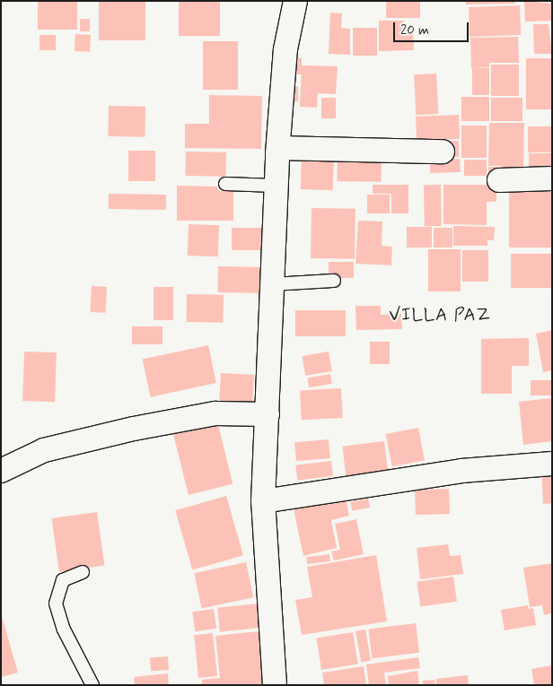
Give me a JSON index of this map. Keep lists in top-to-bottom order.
{
  "districts": ["VILLA PAZ"],
  "scale_bar": "20 m"
}
